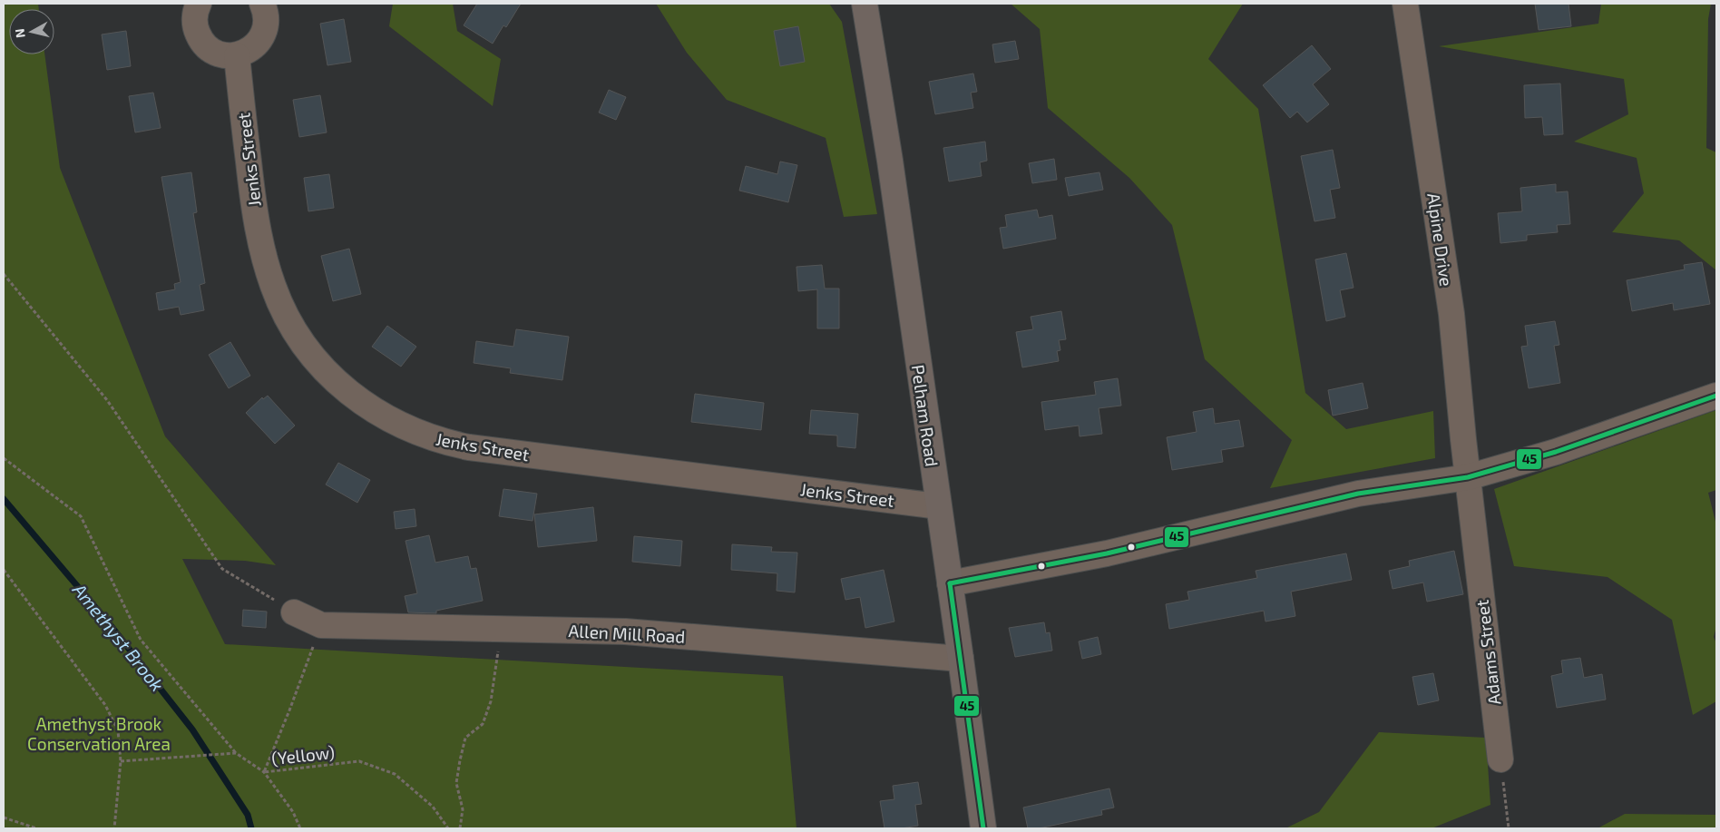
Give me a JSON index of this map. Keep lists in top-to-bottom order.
{
  "streets": {
    "main road": ["Pelham Road"],
    "street": [
      "Jenks Street",
      "Alpine Drive",
      "Allen Mill Road",
      "Adams Street"
    ],
    "path": ["(Yellow)"]
  },
  "crossings": [
    ["Jenks Street", "Pelham Road"],
    ["Alpine Drive", "Adams Street"],
    ["Pelham Road", "Allen Mill Road"],
    ["Allen Mill Road", "(Yellow)"]
  ],
  "water": ["Amethyst Brook"],
  "parks": ["Amethyst Brook Conservation Area"],
  "lines": ["transit line 45"],
  "north": "left"
}
